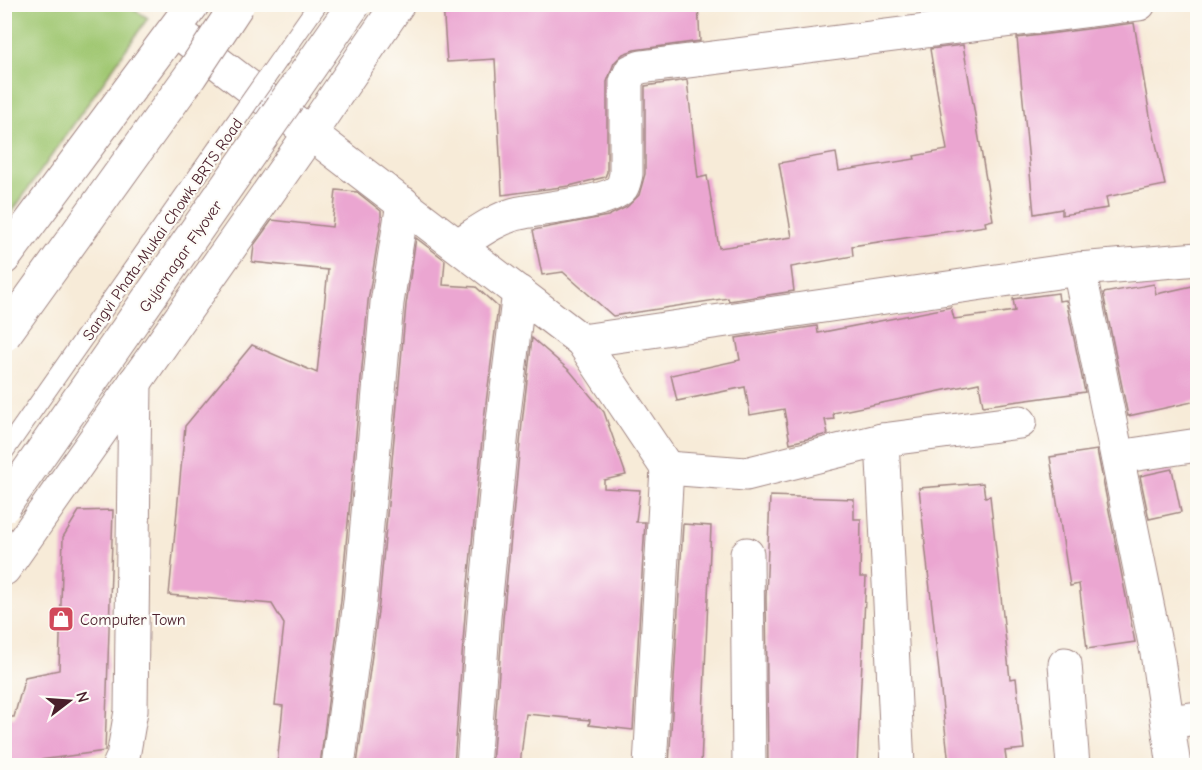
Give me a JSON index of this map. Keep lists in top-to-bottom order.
{
  "streets": {
    "street": ["Gujarnagar Flyover"],
    "lane": ["Sangvi Phata-Mukai Chowk BRTS Road"]
  },
  "places": {
    "shop": ["Computer Town"]
  },
  "north": "right"
}
